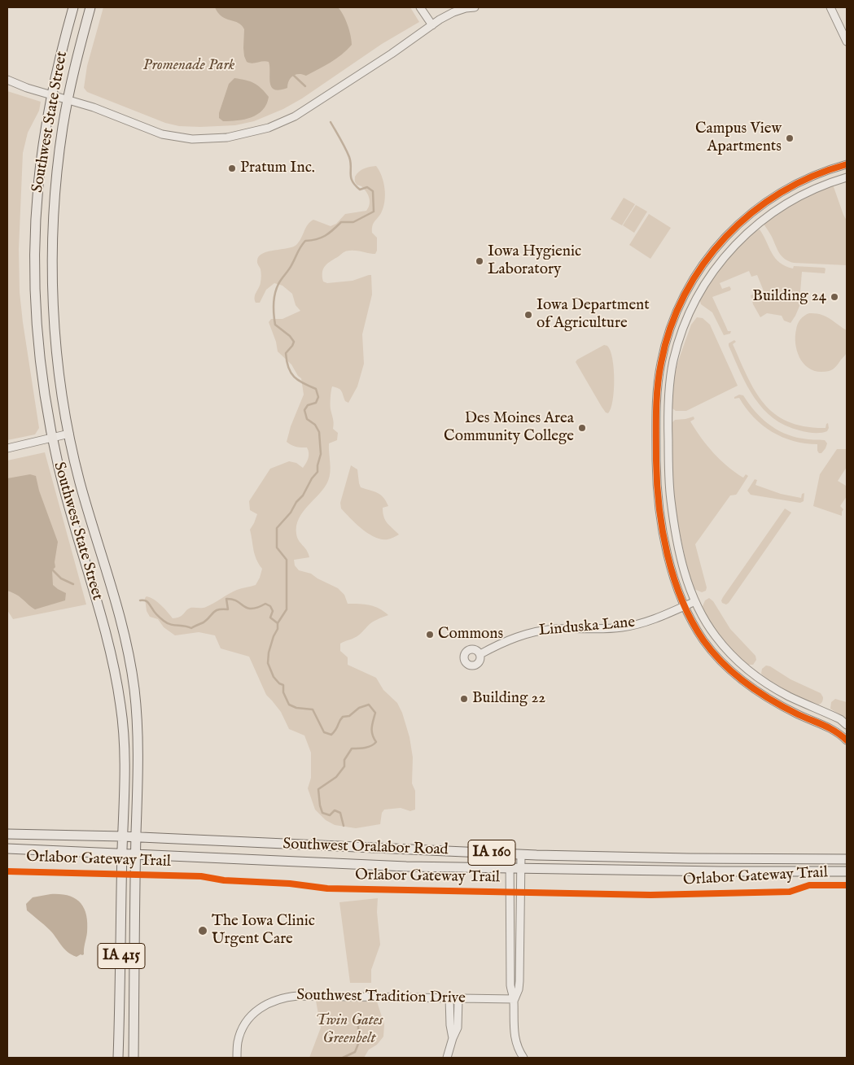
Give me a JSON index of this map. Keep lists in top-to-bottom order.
{
  "streets": {
    "main road": [
      "Southwest State Street",
      "Southwest Oralabor Road",
      "IA 160",
      "IA 415"
    ],
    "street": ["Linduska Lane", "Southwest Tradition Drive"],
    "cycle path": ["Orlabor Gateway Trail"]
  },
  "crossings": [
    ["Southwest State Street", "Southwest Oralabor Road"]
  ],
  "parks": ["Promenade Park", "Twin Gates Greenbelt"],
  "places": [
    "Campus View Apartments",
    "Pratum Inc.",
    "Iowa Hygienic Laboratory",
    "Building 24",
    "Iowa Department of Agriculture",
    "Des Moines Area Community College",
    "Commons",
    "Building 22",
    "The Iowa Clinic Urgent Care"
  ]
}
